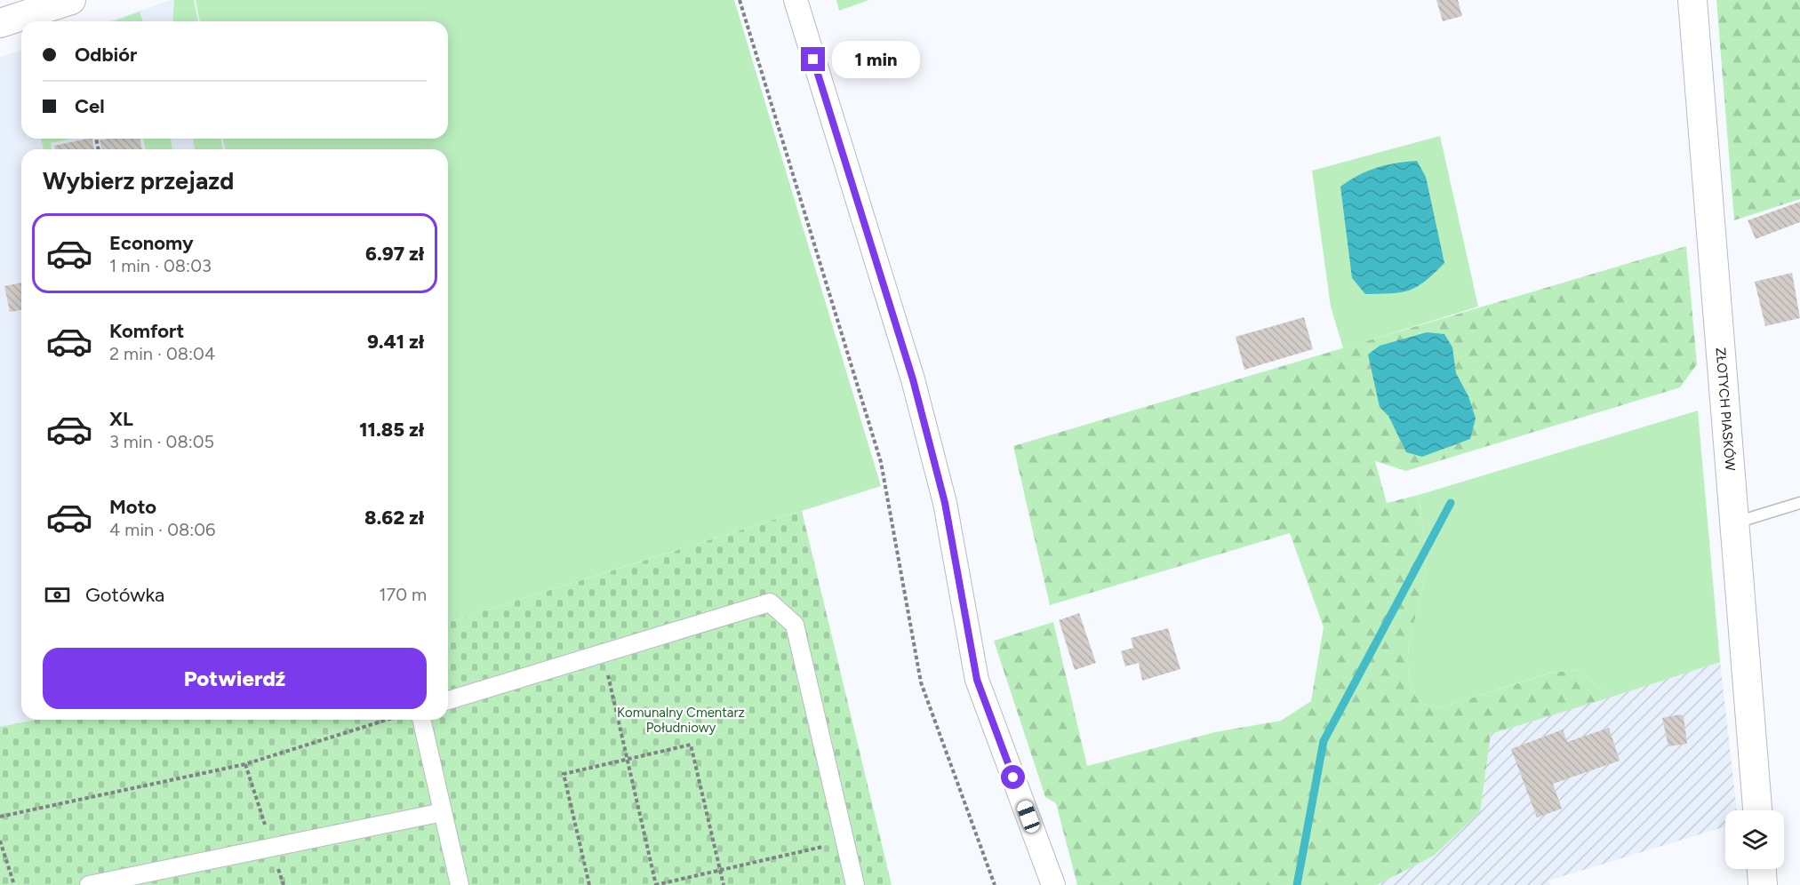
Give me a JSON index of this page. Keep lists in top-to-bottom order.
{
  "streets": {
    "street": ["ZŁOTYCH PIASKÓW"]
  },
  "parks": ["Komunalny Cmentarz Południowy"],
  "page": {
    "banner": ["Odbiór", "Cel"],
    "bubble": "1 min",
    "heading": "Wybierz przejazd",
    "list": [
      {
        "name": "Economy",
        "note": "1 min · 08:03",
        "value": "6.97 zł"
      },
      {
        "name": "Komfort",
        "note": "2 min · 08:04",
        "value": "9.41 zł"
      },
      {
        "name": "XL",
        "note": "3 min · 08:05",
        "value": "11.85 zł"
      },
      {
        "name": "Moto",
        "note": "4 min · 08:06",
        "value": "8.62 zł"
      }
    ],
    "pay": ["Gotówka", "170 m"],
    "buttons": "Potwierdź"
  }
}
